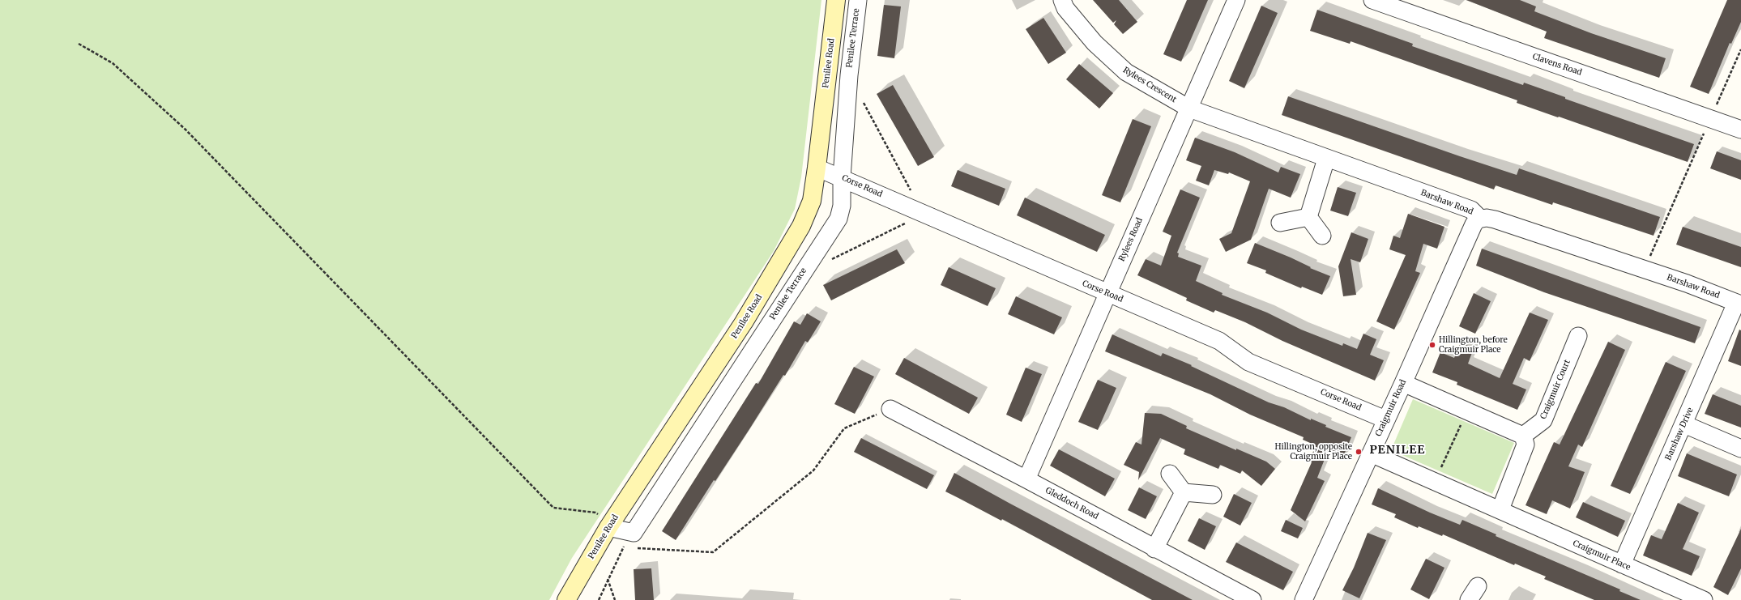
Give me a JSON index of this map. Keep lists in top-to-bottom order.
{
  "streets": {
    "street": [
      "Penilee Terrace",
      "Penilee Road",
      "Clavens Road",
      "Rylees Crescent",
      "Corse Road",
      "Barshaw Road",
      "Rylees Road",
      "Craigmuir Court",
      "Craigmuir Road",
      "Barshaw Drive",
      "Gleddoch Road",
      "Craigmuir Place"
    ]
  },
  "crossings": [
    ["Penilee Terrace", "Corse Road"],
    ["Penilee Road", "Corse Road"],
    ["Rylees Crescent", "Barshaw Road"],
    ["Rylees Crescent", "Rylees Road"],
    ["Corse Road", "Rylees Road"],
    ["Corse Road", "Craigmuir Road"],
    ["Barshaw Road", "Rylees Road"],
    ["Barshaw Road", "Craigmuir Road"],
    ["Barshaw Road", "Barshaw Drive"],
    ["Rylees Road", "Gleddoch Road"],
    ["Craigmuir Road", "Craigmuir Place"],
    ["Barshaw Drive", "Craigmuir Place"]
  ],
  "districts": ["PENILEE"],
  "places": ["Hillington, before Craigmuir Place", "Hillington, opposite Craigmuir Place"]
}
